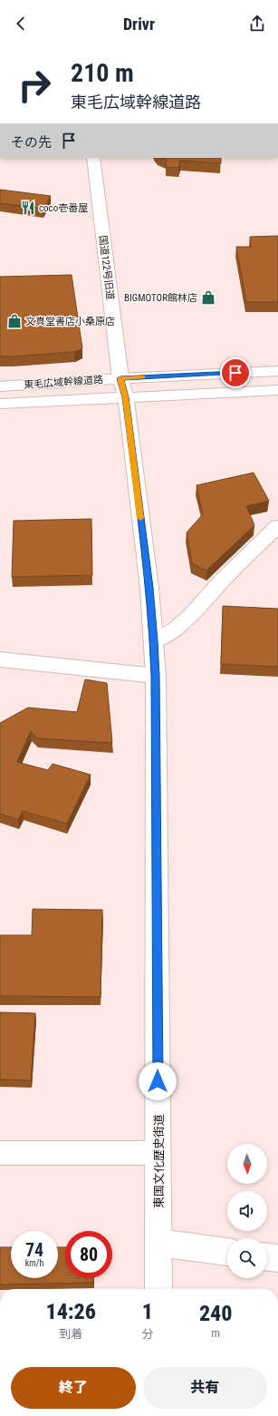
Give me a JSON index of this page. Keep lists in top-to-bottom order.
{
  "streets": {
    "main road": ["国道122号旧道", "東毛広域幹線道路", "東国文化歴史街道"]
  },
  "crossings": [
    ["国道122号旧道", "東毛広域幹線道路"],
    ["国道122号旧道", "東国文化歴史街道"],
    ["東毛広域幹線道路", "東国文化歴史街道"]
  ],
  "places": {
    "restaurant": ["coco壱番屋"],
    "shop": ["BIGMOTOR館林店", "文真堂書店小桑原店"]
  },
  "north": "bottom",
  "page": {
    "header": "Drivr",
    "turn": ["210 m", "東毛広域幹線道路"],
    "then": "その先",
    "speed": "74 km/h",
    "limit": "80",
    "eta": [
      "14:26",
      "到着",
      "1",
      "分",
      "240",
      "m"
    ],
    "buttons": ["終了", "共有"]
  }
}
